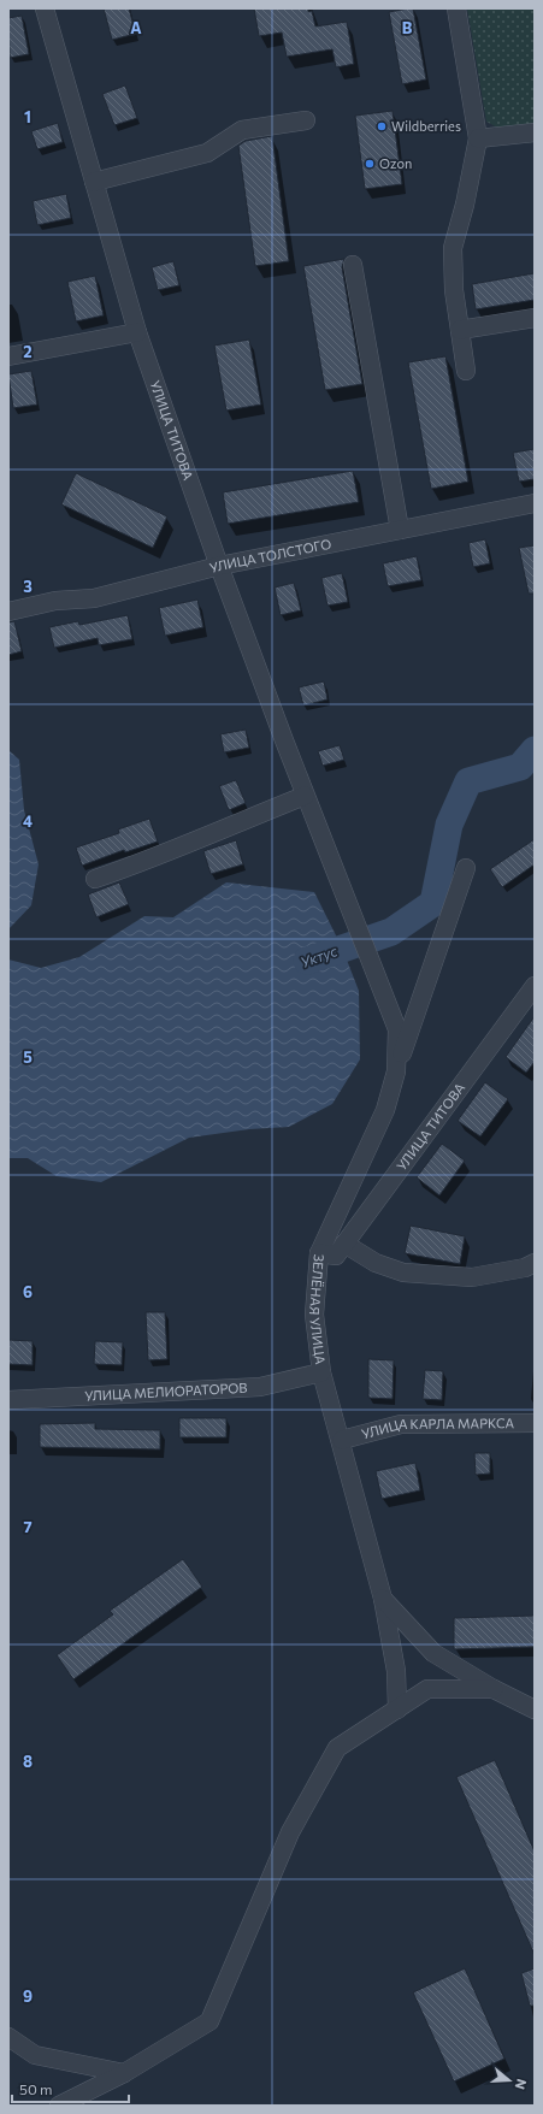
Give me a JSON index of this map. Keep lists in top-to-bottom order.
{
  "streets": {
    "street": [
      "УЛИЦА ТИТОВА",
      "УЛИЦА ТОЛСТОГО",
      "ЗЕЛЁНАЯ УЛИЦА",
      "УЛИЦА МЕЛИОРАТОРОВ",
      "УЛИЦА КАРЛА МАРКСА"
    ]
  },
  "crossings": [
    ["УЛИЦА ТИТОВА", "УЛИЦА ТОЛСТОГО"],
    ["УЛИЦА ТИТОВА", "ЗЕЛЁНАЯ УЛИЦА"],
    ["ЗЕЛЁНАЯ УЛИЦА", "УЛИЦА МЕЛИОРАТОРОВ"],
    ["ЗЕЛЁНАЯ УЛИЦА", "УЛИЦА КАРЛА МАРКСА"]
  ],
  "water": ["Уктус"],
  "places": ["Wildberries", "Ozon"],
  "scale_bar": "50 m",
  "north": "right",
  "grid": {
    "columns": ["A", "B"],
    "rows": [
      "1",
      "2",
      "3",
      "4",
      "5",
      "6",
      "7",
      "8",
      "9"
    ]
  }
}
